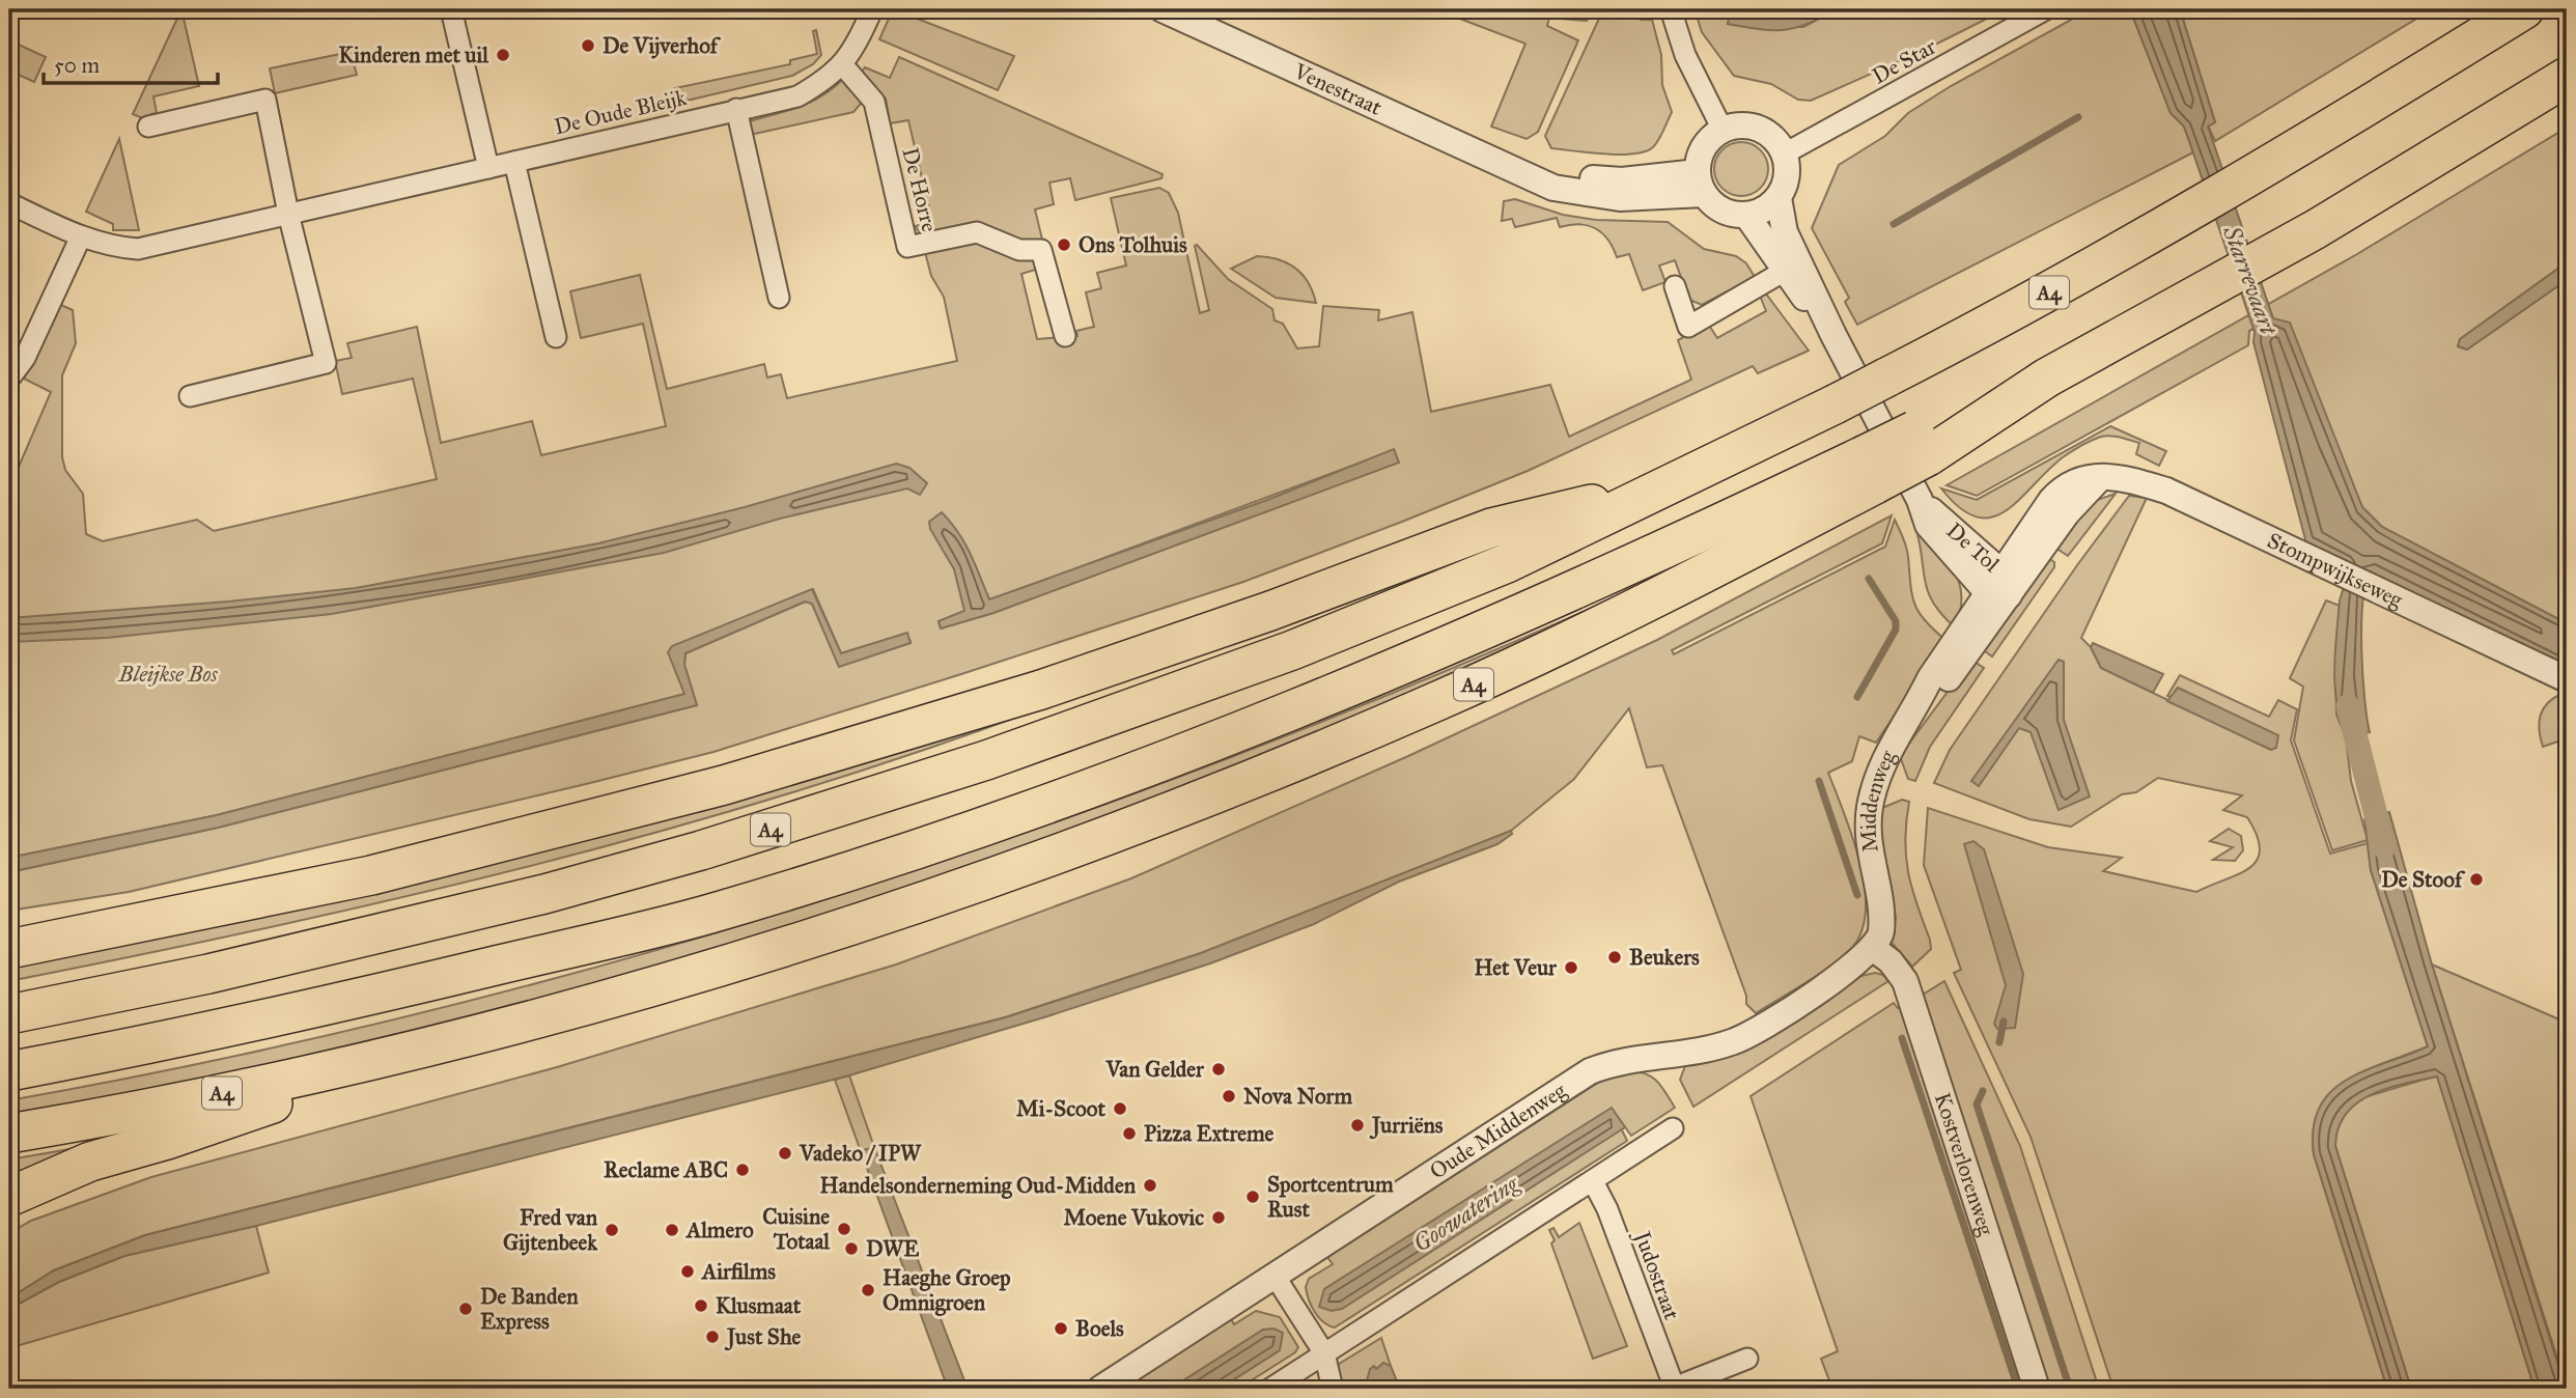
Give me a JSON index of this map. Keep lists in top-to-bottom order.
{
  "streets": {
    "highway": ["A4"],
    "street": [
      "De Star",
      "Venestraat",
      "De Oude Bleijk",
      "De Horre",
      "De Tol",
      "Stompwijkseweg",
      "Middenweg",
      "Oude Middenweg",
      "Kostverlorenweg",
      "Judostraat"
    ]
  },
  "crossings": [
    ["De Star", "Venestraat"],
    ["De Star", "De Tol"],
    ["Venestraat", "De Tol"],
    ["De Oude Bleijk", "De Horre"],
    ["De Tol", "Stompwijkseweg"],
    ["De Tol", "Middenweg"],
    ["Stompwijkseweg", "Middenweg"],
    ["Middenweg", "Oude Middenweg"],
    ["Middenweg", "Kostverlorenweg"],
    ["Oude Middenweg", "Kostverlorenweg"]
  ],
  "water": ["Starrevaart", "Goowatering"],
  "parks": ["Bleijkse Bos"],
  "places": [
    "De Vijverhof",
    "Kinderen met uil",
    "Ons Tolhuis",
    "De Stoof",
    "Beukers",
    "Het Veur",
    "Van Gelder",
    "Nova Norm",
    "Mi-Scoot",
    "Jurriëns",
    "Pizza Extreme",
    "Vadeko / IPW",
    "Reclame ABC",
    "Handelsonderneming Oud-Midden",
    "Sportcentrum Rust",
    "Moene Vukovic",
    "Cuisine Totaal",
    "Fred van Gijtenbeek",
    "Almero",
    "DWE",
    "Airfilms",
    "Haeghe Groep Omnigroen",
    "Klusmaat",
    "De Banden Express",
    "Boels",
    "Just She"
  ],
  "scale_bar": "50 m"
}
